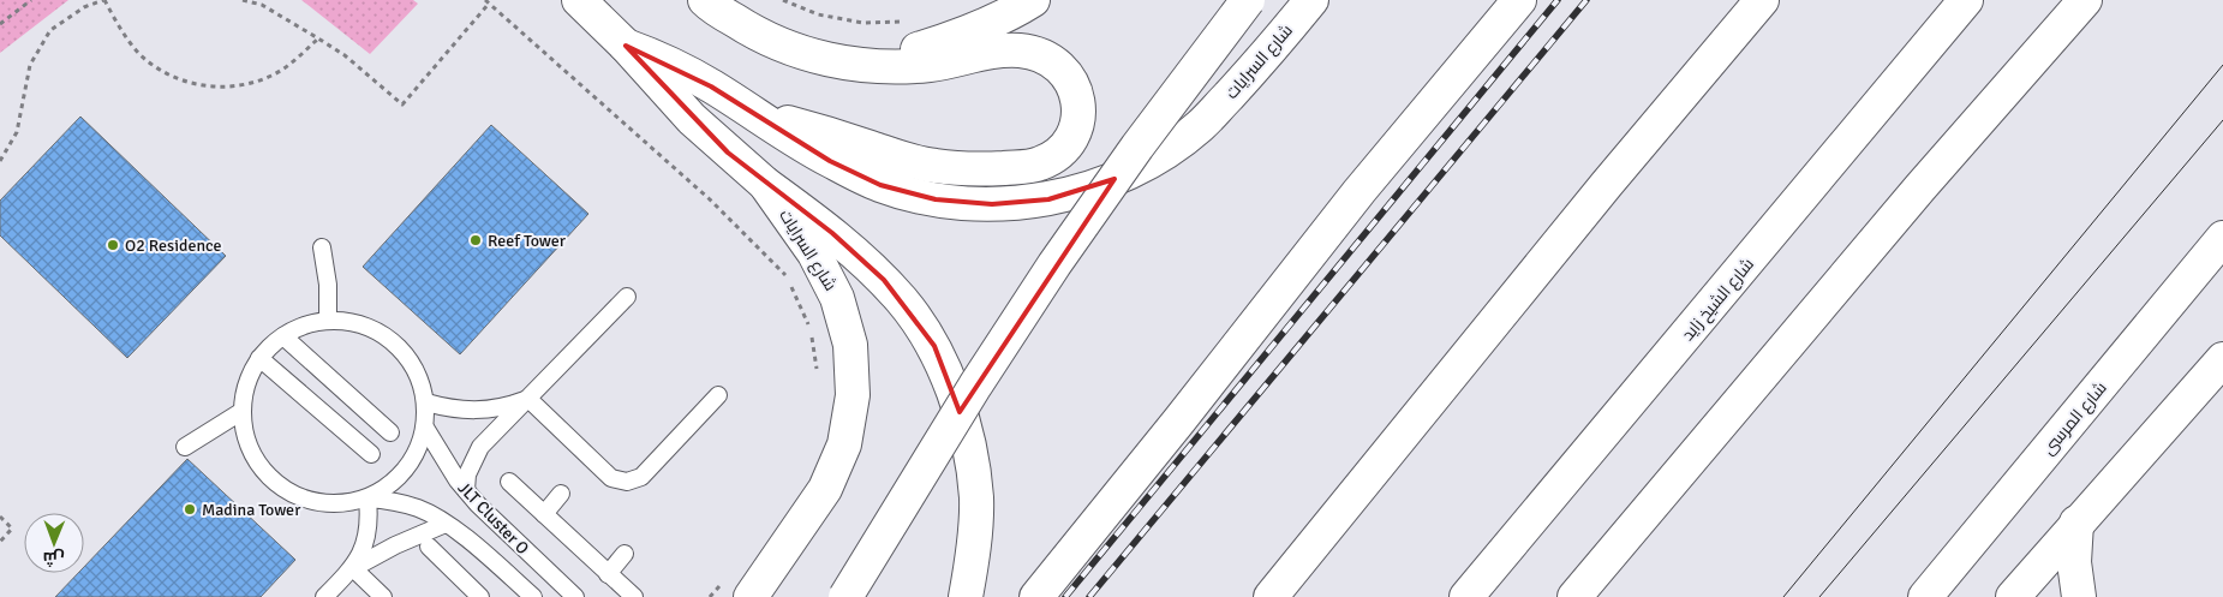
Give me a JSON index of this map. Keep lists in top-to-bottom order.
{
  "streets": {
    "main road": ["شارع السرايات", "شارع الشيخ زايد", "شارع المرسى"],
    "lane": ["JLT Cluster O"]
  },
  "places": ["Reef Tower", "O2 Residence", "Madina Tower"],
  "north": "bottom"
}
